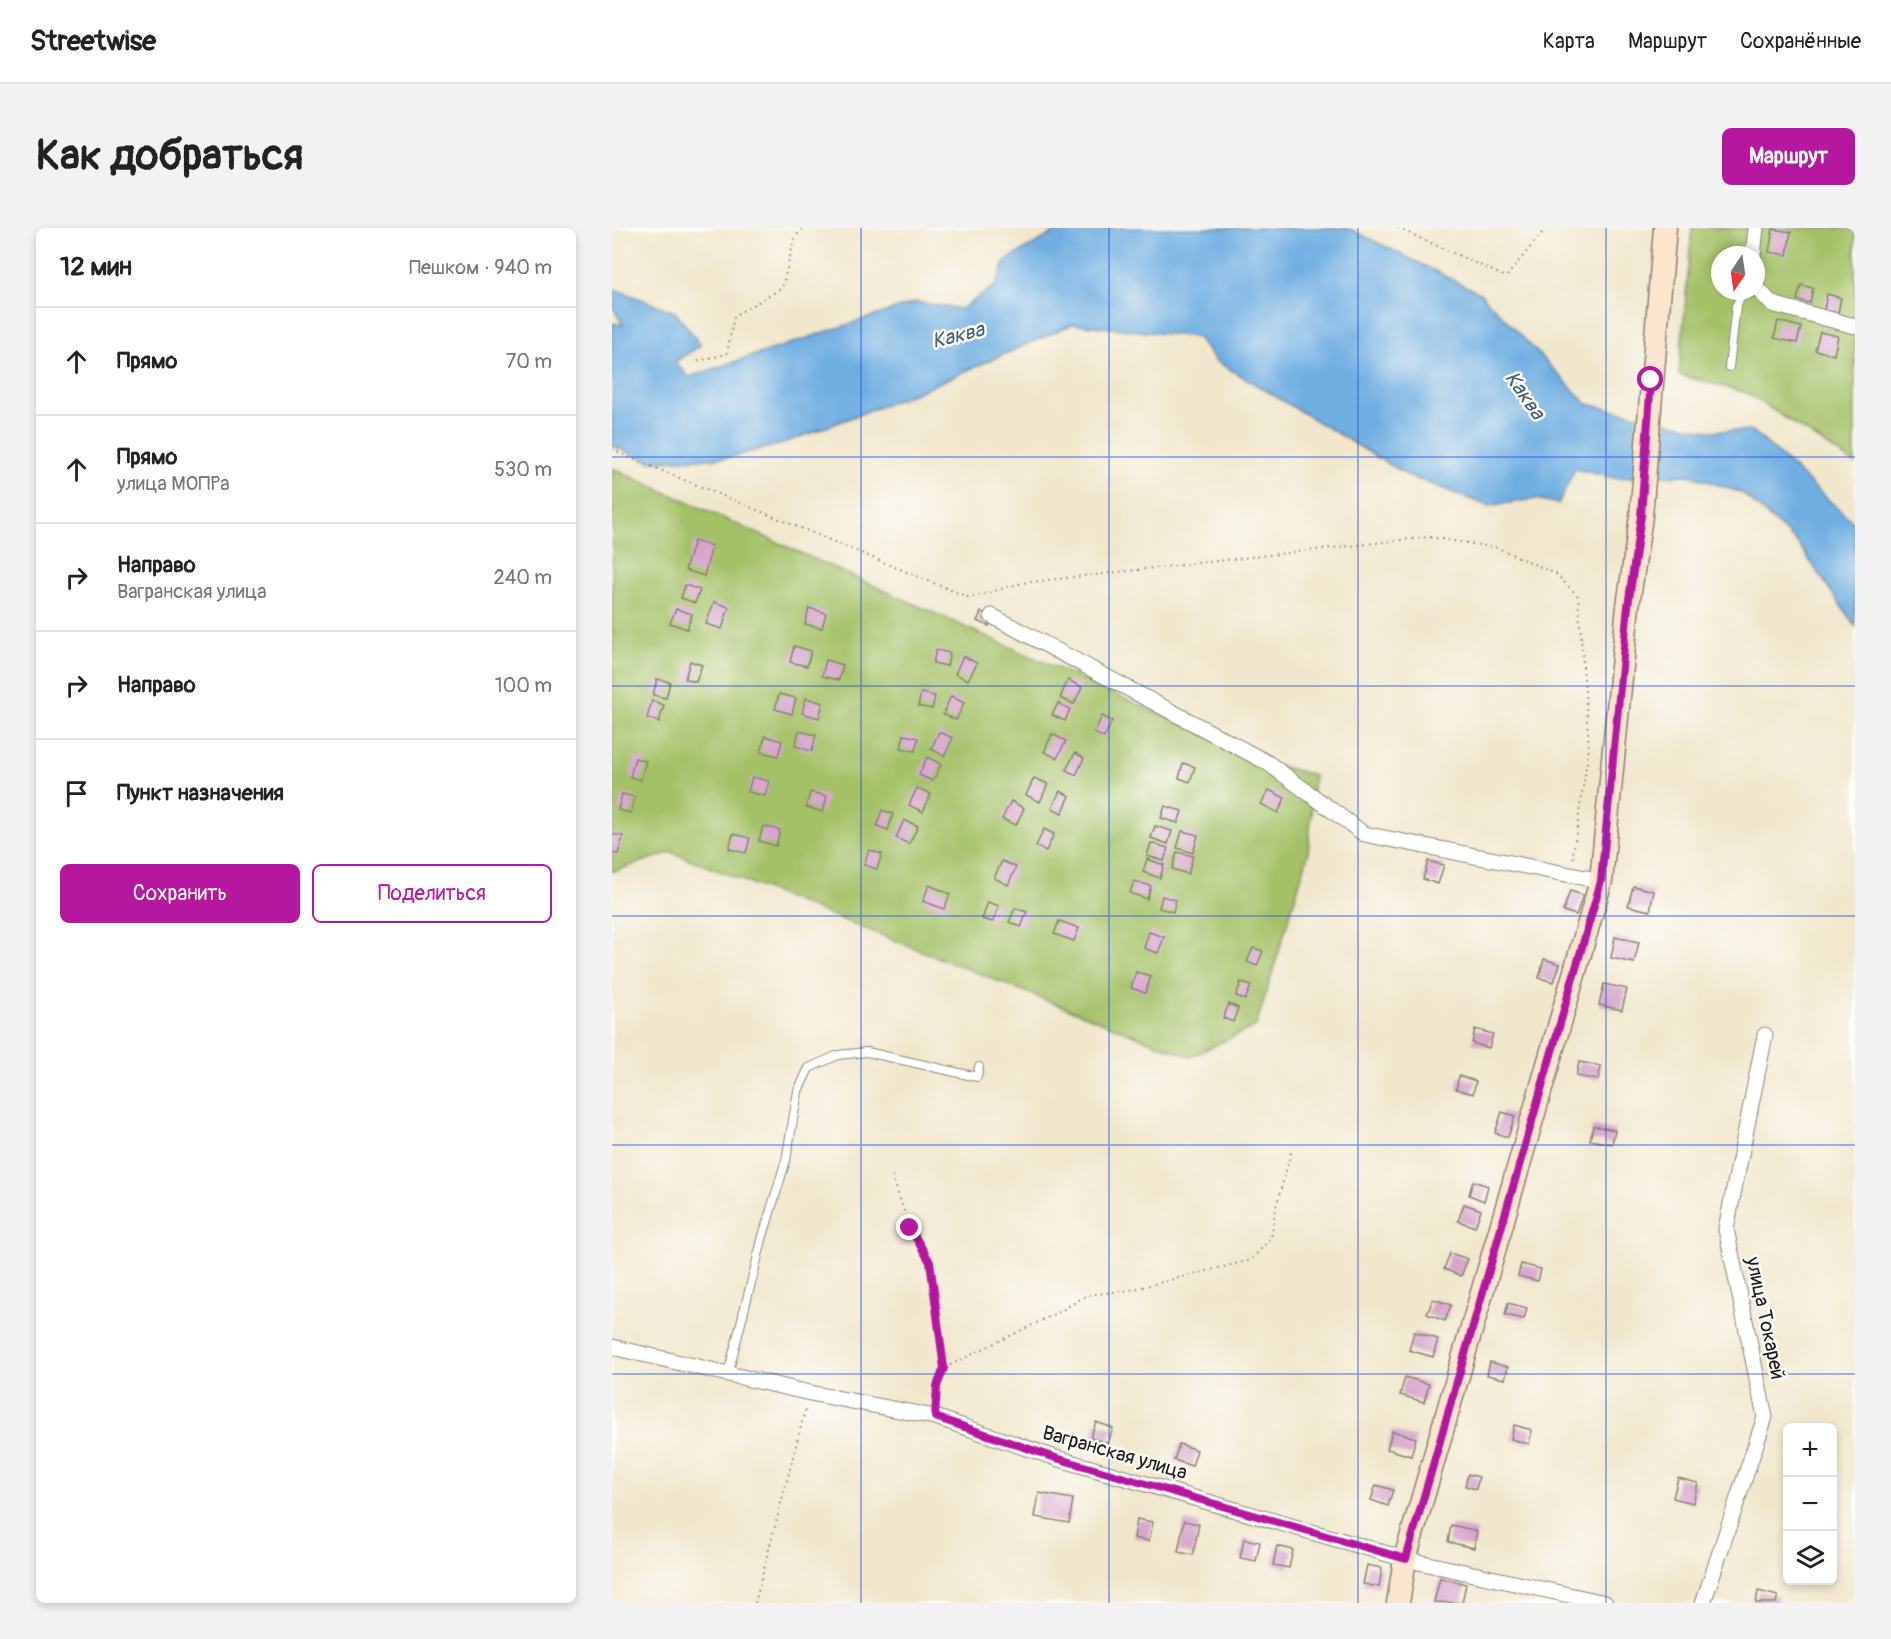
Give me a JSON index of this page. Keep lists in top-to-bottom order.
{
  "streets": {
    "street": ["улица Токарей", "Вагранская улица"]
  },
  "water": ["Каква"],
  "north": "bottom",
  "page": {
    "header": "Streetwise",
    "nav": ["Карта", "Маршрут", "Сохранённые"],
    "buttons": [
      "Маршрут",
      ["Сохранить", "Поделиться"]
    ],
    "title": "Как добраться",
    "heading": ["12 мин", "Пешком · 940 m"],
    "list": [
      ["Прямо", "70 m"],
      ["Прямо", "улица МОПРа", "530 m"],
      ["Направо", "Вагранская улица", "240 m"],
      ["Направо", "100 m"],
      "Пункт назначения"
    ],
    "map_buttons": ["+", "−"]
  }
}
